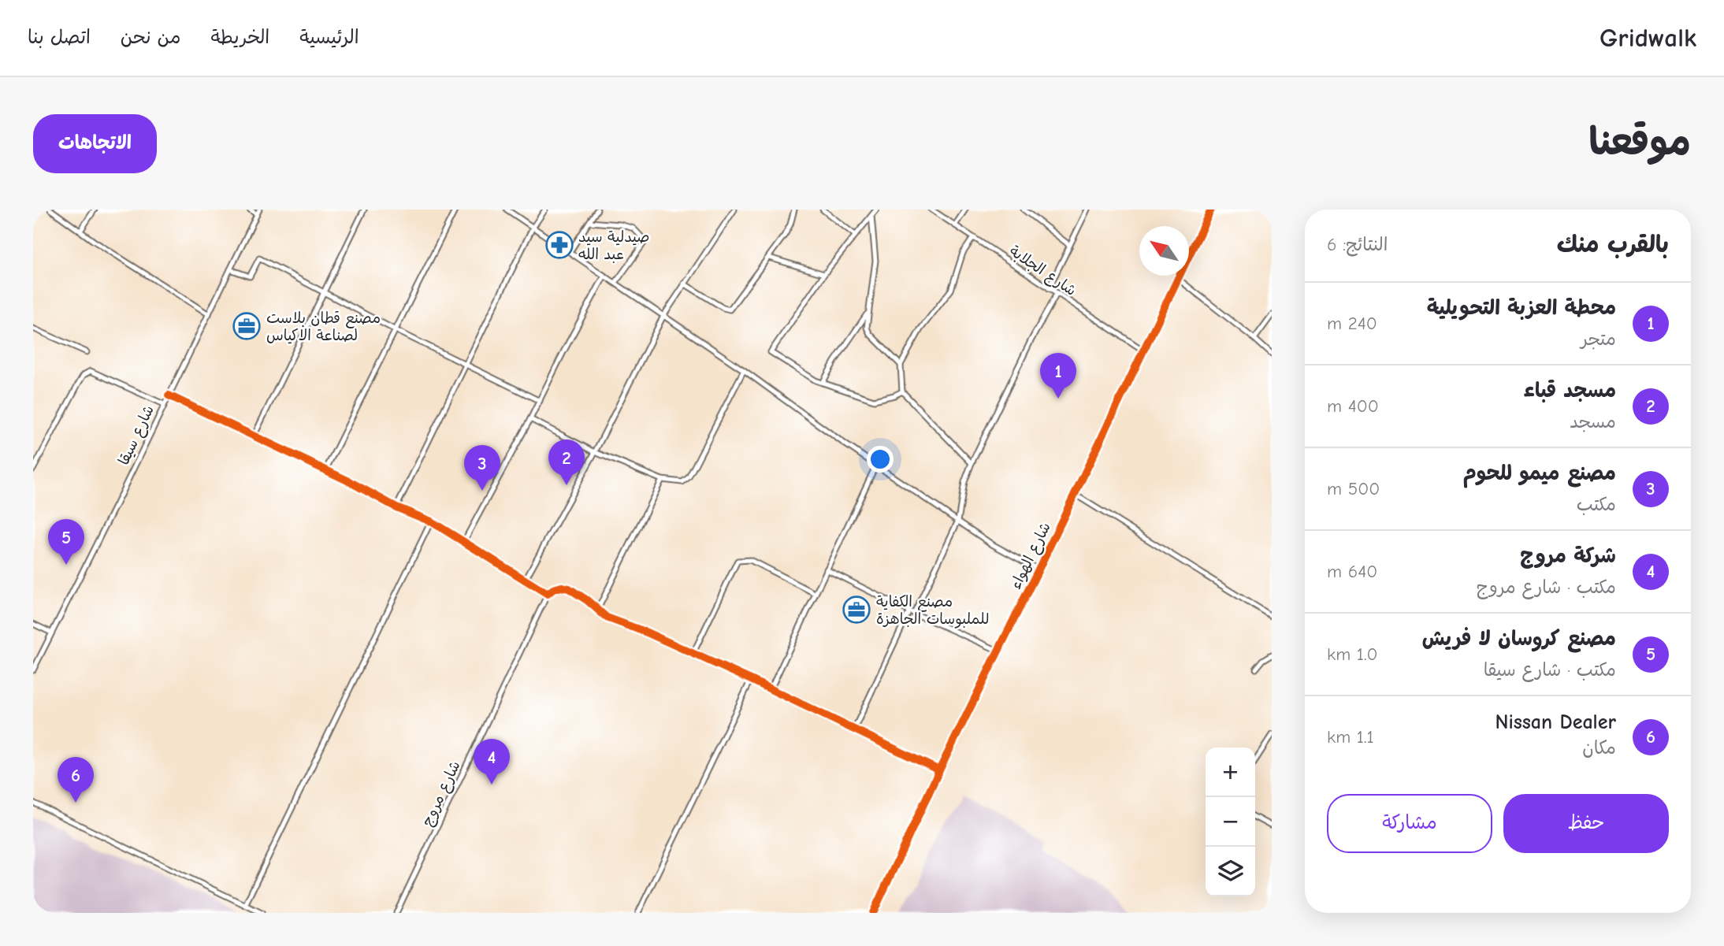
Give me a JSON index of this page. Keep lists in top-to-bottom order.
{
  "streets": {
    "street": [
      "شارع الجلابة",
      "شارع سيقا",
      "شارع الهواء",
      "شارع مروج"
    ]
  },
  "crossings": [
    ["شارع الجلابة", "شارع الهواء"]
  ],
  "places": {
    "pharmacy": ["صيدلية سيد عبد الله"],
    "office": ["مصنع قطان بلاست لصناعة الاكياس", "مصنع الكفاية للملبوسات الجاهزة"]
  },
  "north": "top left",
  "page": {
    "header": "Gridwalk",
    "nav": [
      "الرئيسية",
      "الخريطة",
      "من نحن",
      "اتصل بنا"
    ],
    "title": "موقعنا",
    "buttons": [
      "الاتجاهات",
      ["حفظ", "مشاركة"]
    ],
    "heading": ["بالقرب منك", "النتائج: 6"],
    "list": [
      {
        "mark": "1",
        "name": "محطة العزبة التحويلية",
        "note": "متجر",
        "value": "240 m"
      },
      {
        "mark": "2",
        "name": "مسجد قباء",
        "note": "مسجد",
        "value": "400 m"
      },
      {
        "mark": "3",
        "name": "مصنع ميمو للحوم",
        "note": "مكتب",
        "value": "500 m"
      },
      {
        "mark": "4",
        "name": "شركة مروج",
        "note": "مكتب · شارع مروج",
        "value": "640 m"
      },
      {
        "mark": "5",
        "name": "مصنع كروسان لا فريش",
        "note": "مكتب · شارع سيقا",
        "value": "1.0 km"
      },
      {
        "mark": "6",
        "name": "Nissan Dealer",
        "note": "مكان",
        "value": "1.1 km"
      }
    ],
    "pins": [
      "1",
      "2",
      "3",
      "5",
      "4",
      "6"
    ],
    "map_buttons": ["+", "−"]
  }
}
